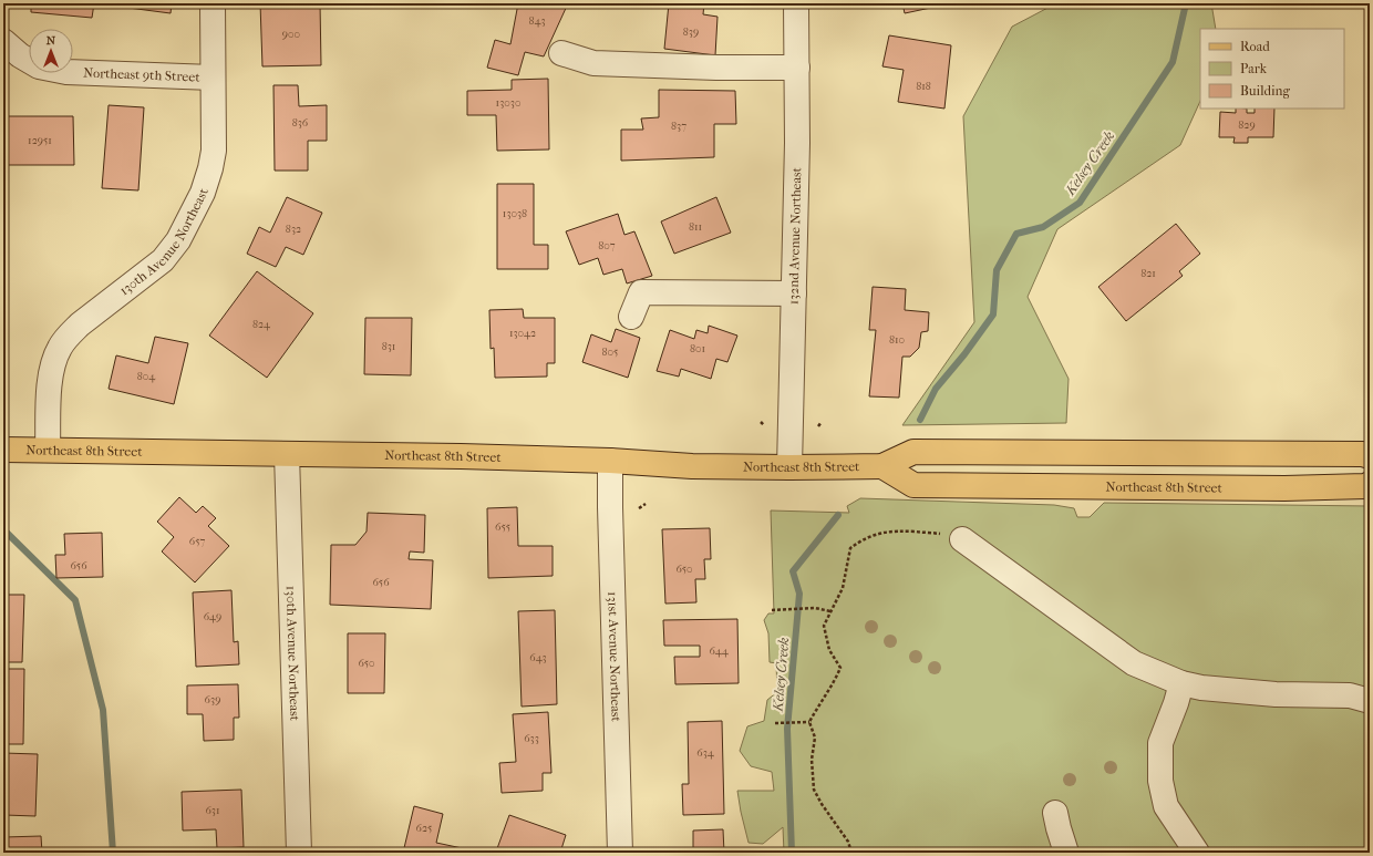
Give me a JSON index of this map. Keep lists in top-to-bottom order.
{
  "streets": {
    "main road": ["Northeast 8th Street"],
    "street": [
      "Northeast 9th Street",
      "132nd Avenue Northeast",
      "130th Avenue Northeast",
      "131st Avenue Northeast"
    ]
  },
  "crossings": [
    ["Northeast 9th Street", "130th Avenue Northeast"],
    ["132nd Avenue Northeast", "Northeast 8th Street"],
    ["130th Avenue Northeast", "Northeast 8th Street"],
    ["Northeast 8th Street", "131st Avenue Northeast"]
  ],
  "water": ["Kelsey Creek"],
  "house_numbers": [
    "843",
    "839",
    "900",
    "818",
    "13030",
    "836",
    "829",
    "837",
    "12951",
    "13038",
    "811",
    "832",
    "807",
    "821",
    "824",
    "13042",
    "810",
    "831",
    "801",
    "805",
    "804",
    "655",
    "657",
    "656",
    "650",
    "656",
    "649",
    "644",
    "643",
    "650",
    "639",
    "633",
    "634",
    "631",
    "625"
  ],
  "legend": ["Road", "Park", "Building"],
  "north": "top"
}
